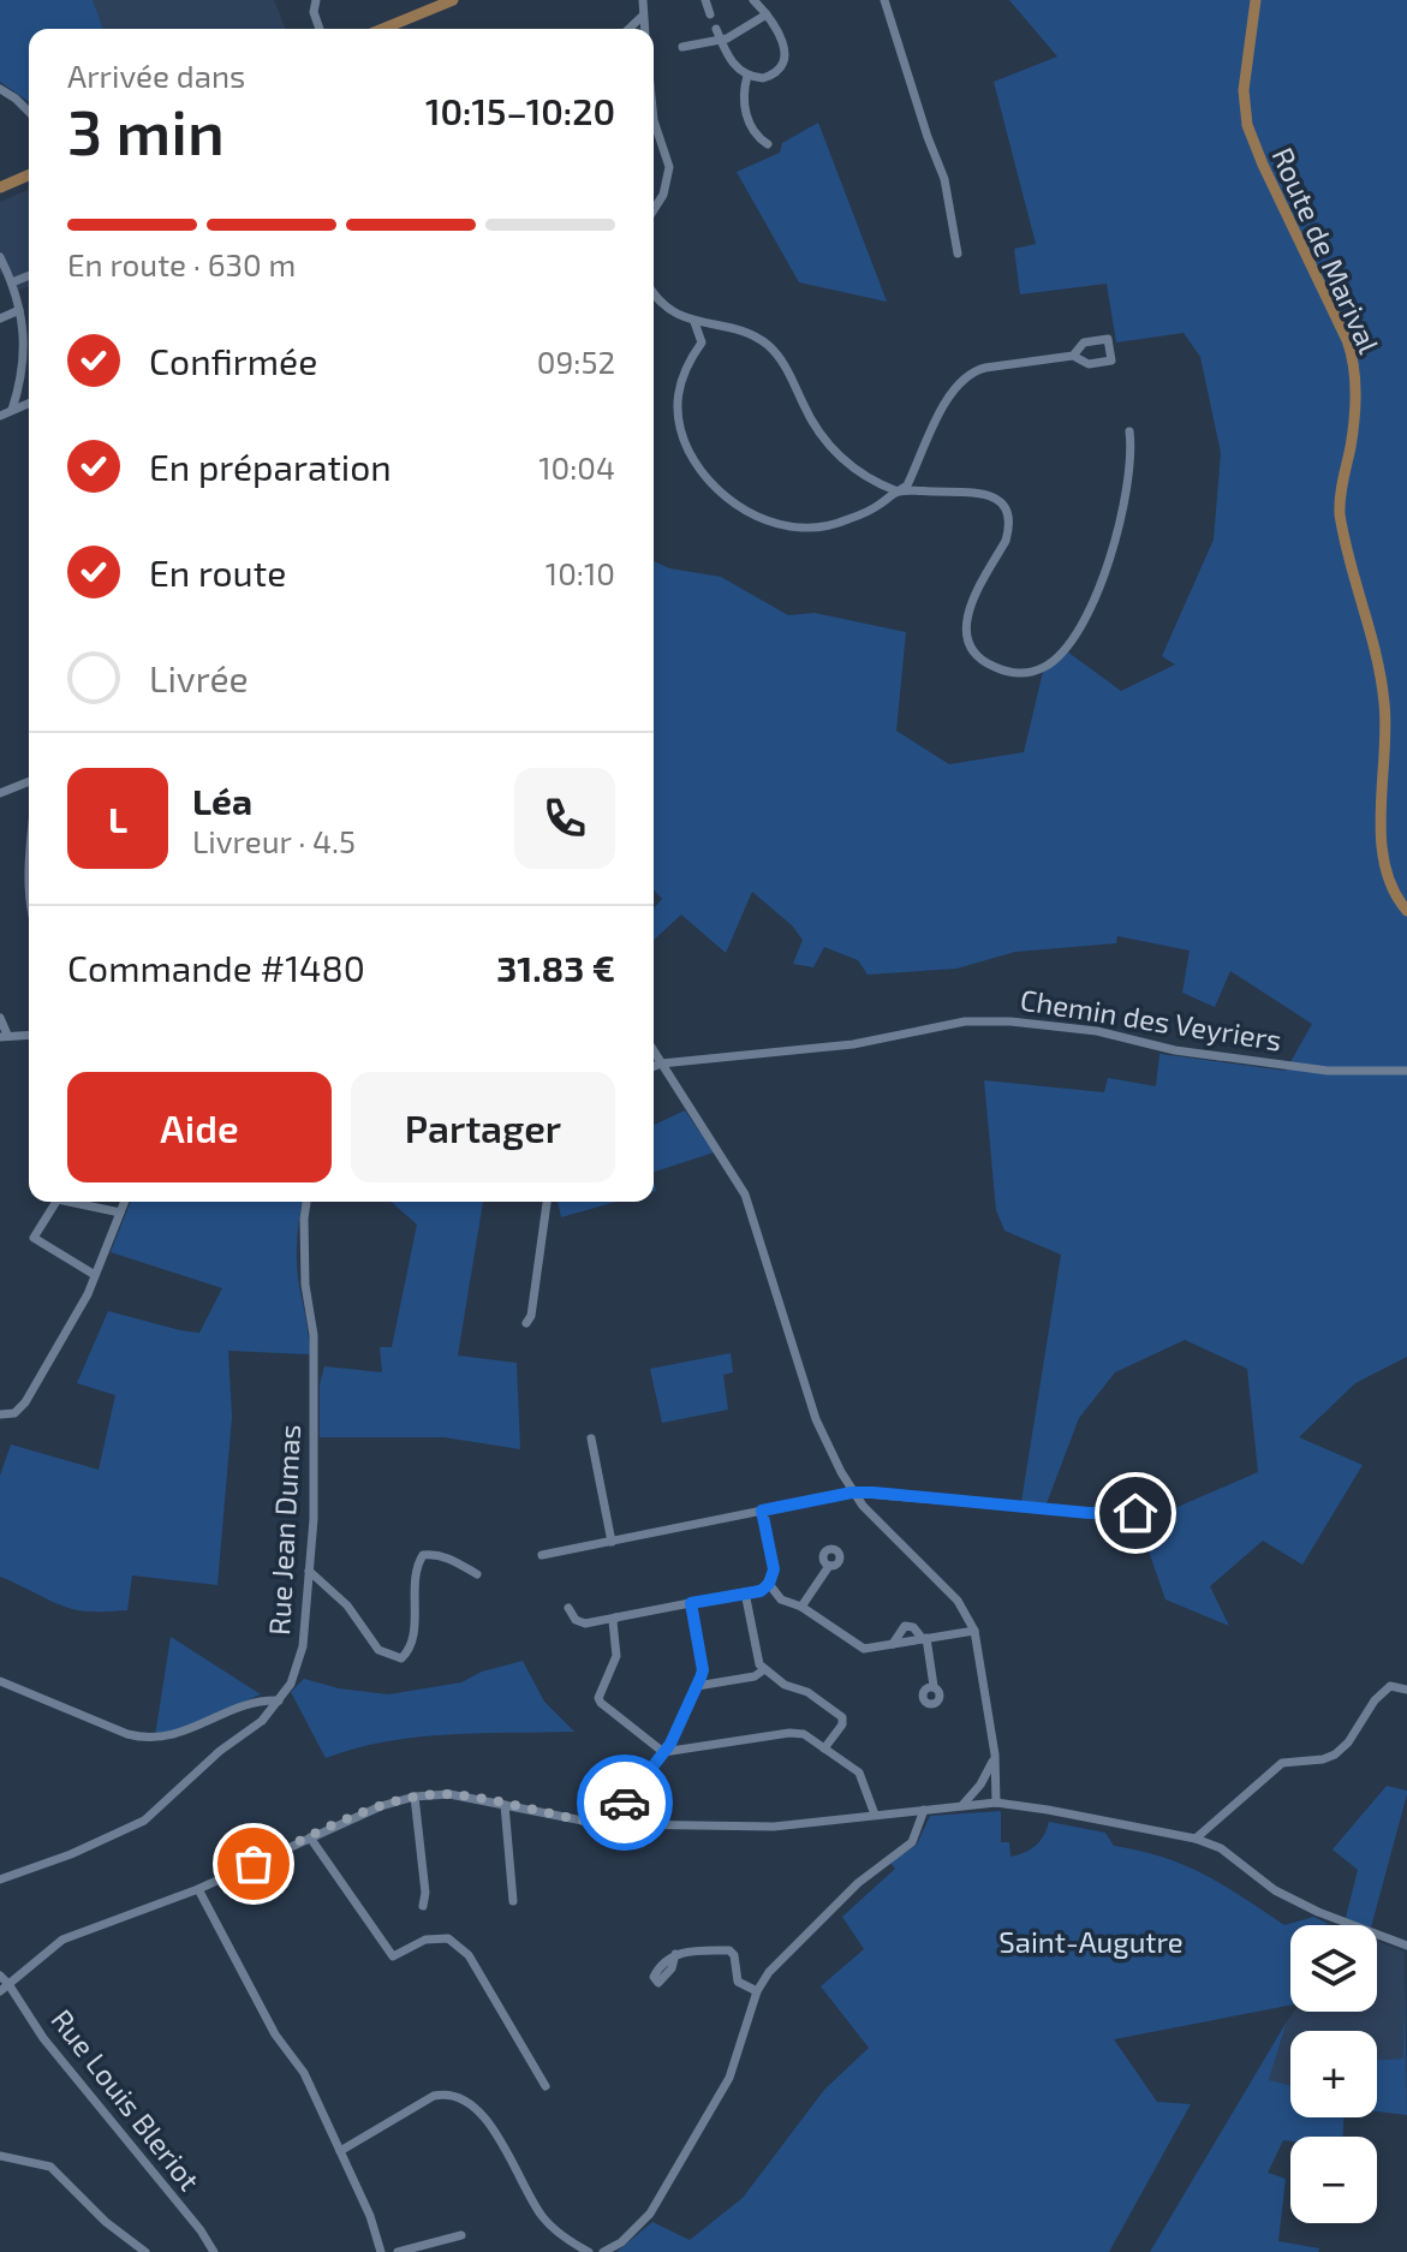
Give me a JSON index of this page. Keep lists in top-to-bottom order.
{
  "streets": {
    "main road": ["Route de Marival"],
    "street": ["Chemin des Veyriers", "Rue Jean Dumas", "Rue Louis Bleriot"]
  },
  "parks": ["Saint-Augutre"],
  "page": {
    "heading": ["3 min", "Arrivée dans", "10:15–10:20"],
    "panel": [
      "Léa",
      "Livreur · 4.5",
      "Commande #1480",
      "31.83 €"
    ],
    "bar": "En route · 630 m",
    "list": [
      ["Confirmée", "09:52"],
      ["En préparation", "10:04"],
      ["En route", "10:10"],
      "Livrée"
    ],
    "round": "L",
    "buttons": ["Aide", "Partager"],
    "map_buttons": ["+", "−"]
  }
}
